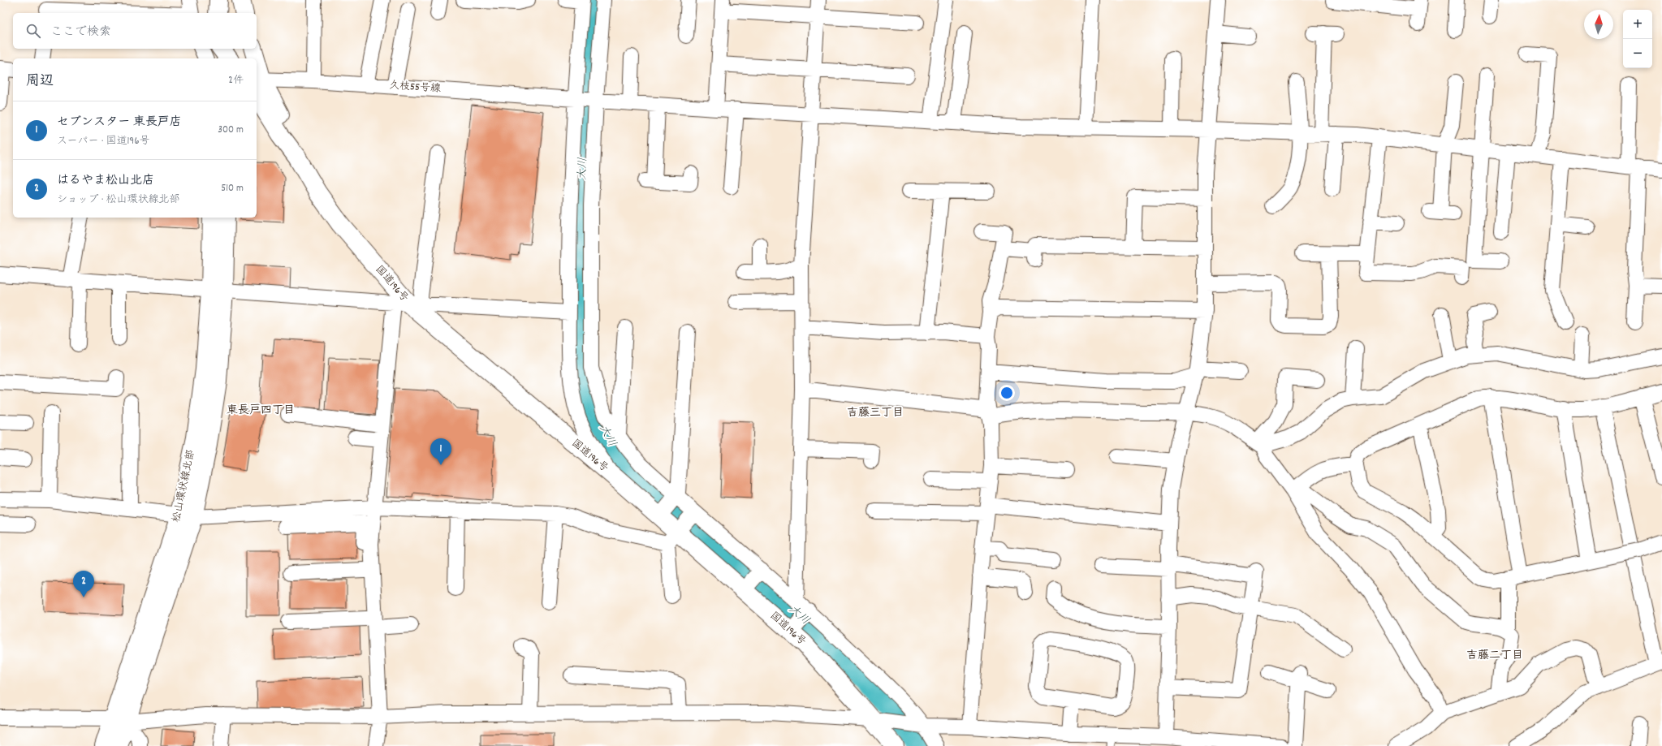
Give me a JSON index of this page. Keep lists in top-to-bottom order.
{
  "streets": {
    "main road": ["国道196号", "松山環状線北部"],
    "street": ["久枝55号線"]
  },
  "crossings": [
    ["久枝55号線", "国道196号"]
  ],
  "districts": ["東長戸四丁目", "吉藤三丁目", "吉藤二丁目"],
  "water": ["大川"],
  "north": "top",
  "page": {
    "map_buttons": ["+", "−"],
    "search": "ここで検索",
    "heading": ["周辺", "2件"],
    "list": [
      {
        "mark": "1",
        "name": "セブンスター 東長戸店",
        "note": "スーパー · 国道196号",
        "value": "300 m"
      },
      {
        "mark": "2",
        "name": "はるやま松山北店",
        "note": "ショップ · 松山環状線北部",
        "value": "510 m"
      }
    ],
    "pins": ["1", "2"]
  }
}
